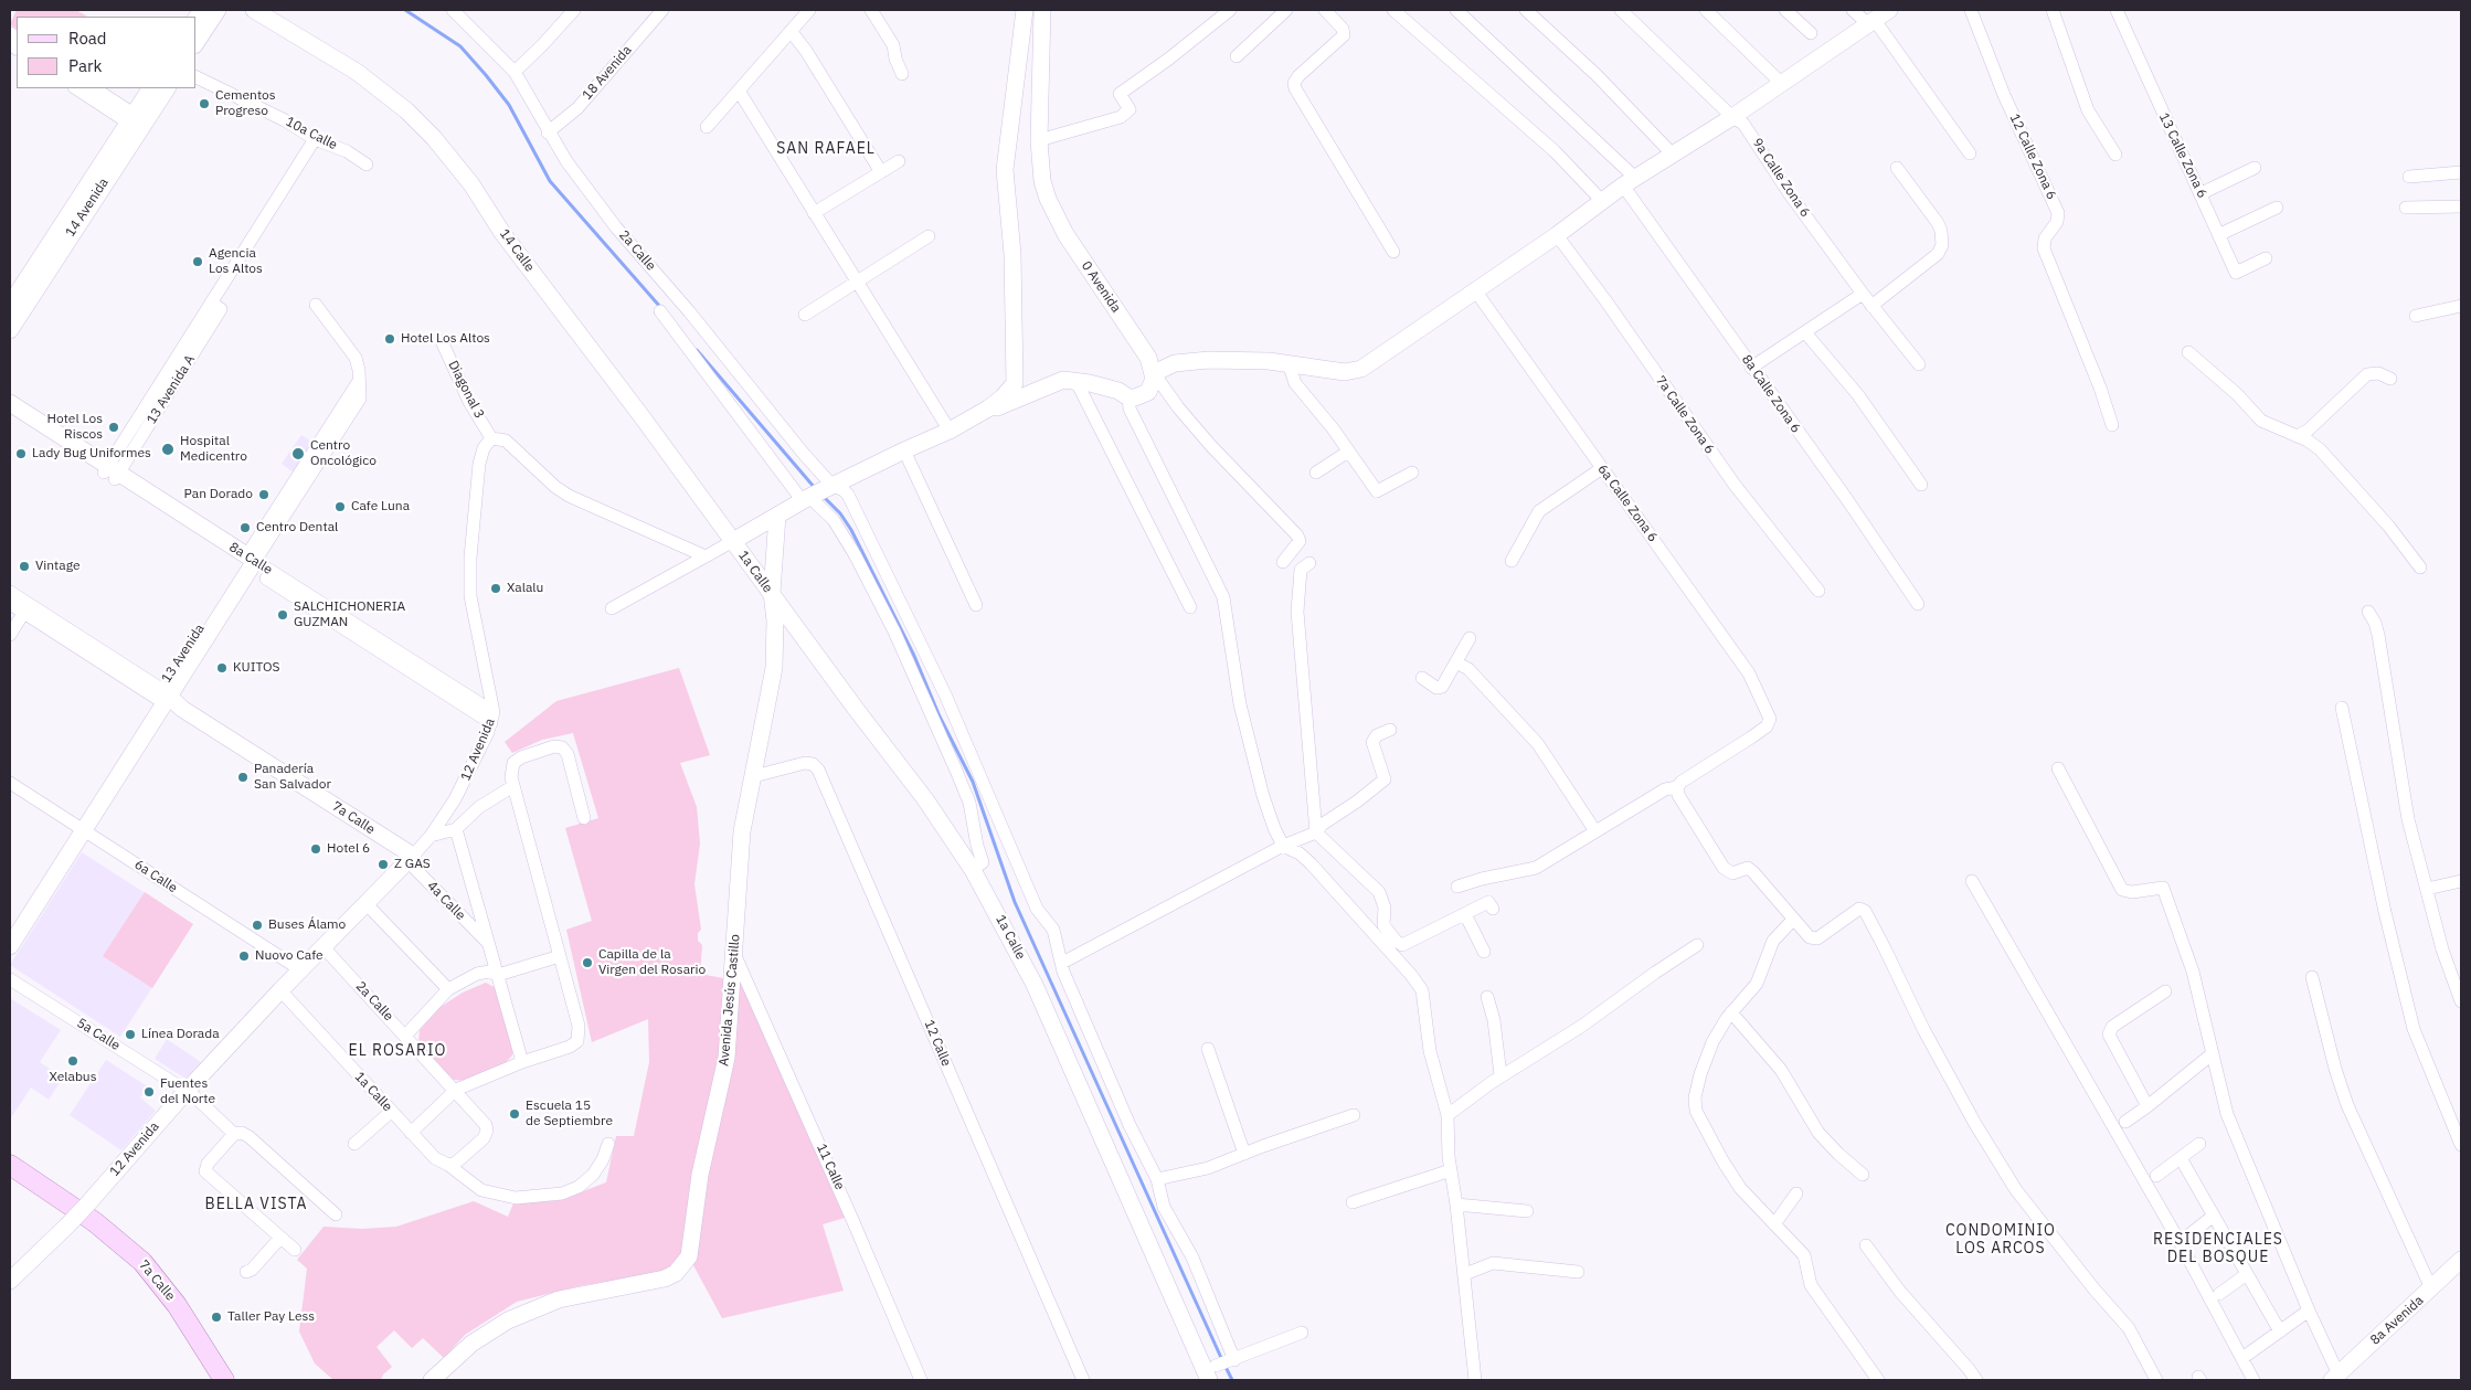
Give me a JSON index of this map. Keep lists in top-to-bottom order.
{
  "streets": {
    "main road": ["7a Calle"],
    "street": [
      "18 Avenida",
      "10a Calle",
      "13 Calle Zona 6",
      "12 Calle Zona 6",
      "9a Calle Zona 6",
      "14 Avenida",
      "14 Calle",
      "2a Calle",
      "0 Avenida",
      "13 Avenida A",
      "Diagonal 3",
      "8a Calle Zona 6",
      "7a Calle Zona 6",
      "6a Calle Zona 6",
      "8a Calle",
      "1a Calle",
      "13 Avenida",
      "12 Avenida",
      "6a Calle",
      "4a Calle",
      "Avenida Jesús Castillo",
      "5a Calle",
      "12 Calle",
      "11 Calle",
      "8a Avenida"
    ]
  },
  "crossings": [
    ["18 Avenida", "2a Calle"],
    ["10a Calle", "13 Avenida A"],
    ["14 Calle", "1a Calle"],
    ["2a Calle", "1a Calle"],
    ["2a Calle", "12 Avenida"],
    ["13 Avenida A", "8a Calle"],
    ["Diagonal 3", "12 Avenida"],
    ["8a Calle", "13 Avenida"],
    ["8a Calle", "12 Avenida"],
    ["1a Calle", "12 Avenida"],
    ["1a Calle", "Avenida Jesús Castillo"],
    ["13 Avenida", "7a Calle"],
    ["13 Avenida", "6a Calle"],
    ["12 Avenida", "7a Calle"],
    ["12 Avenida", "6a Calle"],
    ["12 Avenida", "4a Calle"],
    ["12 Avenida", "5a Calle"],
    ["7a Calle", "4a Calle"],
    ["Avenida Jesús Castillo", "12 Calle"],
    ["Avenida Jesús Castillo", "11 Calle"]
  ],
  "districts": [
    "SAN RAFAEL",
    "EL ROSARIO",
    "BELLA VISTA",
    "CONDOMINIO LOS ARCOS",
    "RESIDENCIALES DEL BOSQUE"
  ],
  "places": [
    "Cementos Progreso",
    "Agencia Los Altos",
    "Hotel Los Altos",
    "Hotel Los Riscos",
    "Hospital Medicentro",
    "Lady Bug Uniformes",
    "Centro Oncológico",
    "Pan Dorado",
    "Cafe Luna",
    "Centro Dental",
    "Vintage",
    "Xalalu",
    "SALCHICHONERIA GUZMAN",
    "KUITOS",
    "Panadería San Salvador",
    "Hotel 6",
    "Z GAS",
    "Buses Álamo",
    "Nuovo Cafe",
    "Capilla de la Virgen del Rosario",
    "Línea Dorada",
    "Xelabus",
    "Fuentes del Norte",
    "Escuela 15 de Septiembre",
    "Taller Pay Less"
  ],
  "legend": ["Road", "Park"]
}
